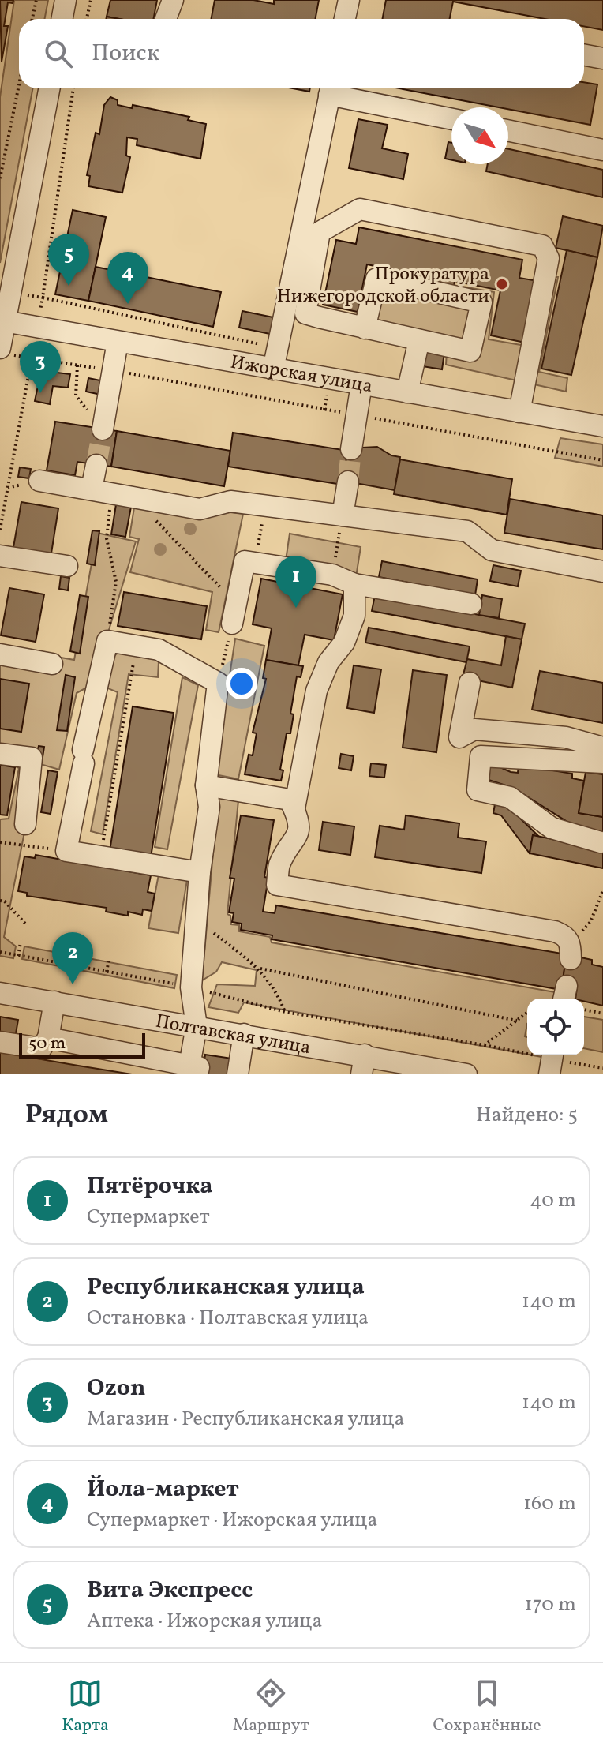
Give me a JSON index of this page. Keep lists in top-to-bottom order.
{
  "streets": {
    "street": ["Ижорская улица", "Полтавская улица"]
  },
  "places": ["Прокуратура Нижегородской области"],
  "scale_bar": "50 m",
  "north": "bottom right",
  "page": {
    "search": "Поиск",
    "pins": [
      "5",
      "4",
      "3",
      "1",
      "2"
    ],
    "scale": "50 m",
    "heading": ["Рядом", "Найдено: 5"],
    "list": [
      {
        "mark": "1",
        "name": "Пятёрочка",
        "note": "Супермаркет",
        "value": "40 m"
      },
      {
        "mark": "2",
        "name": "Республиканская улица",
        "note": "Остановка · Полтавская улица",
        "value": "140 m"
      },
      {
        "mark": "3",
        "name": "Ozon",
        "note": "Магазин · Республиканская улица",
        "value": "140 m"
      },
      {
        "mark": "4",
        "name": "Йола-маркет",
        "note": "Супермаркет · Ижорская улица",
        "value": "160 m"
      },
      {
        "mark": "5",
        "name": "Вита Экспресс",
        "note": "Аптека · Ижорская улица",
        "value": "170 m"
      }
    ],
    "nav": ["Карта", "Маршрут", "Сохранённые"]
  }
}
